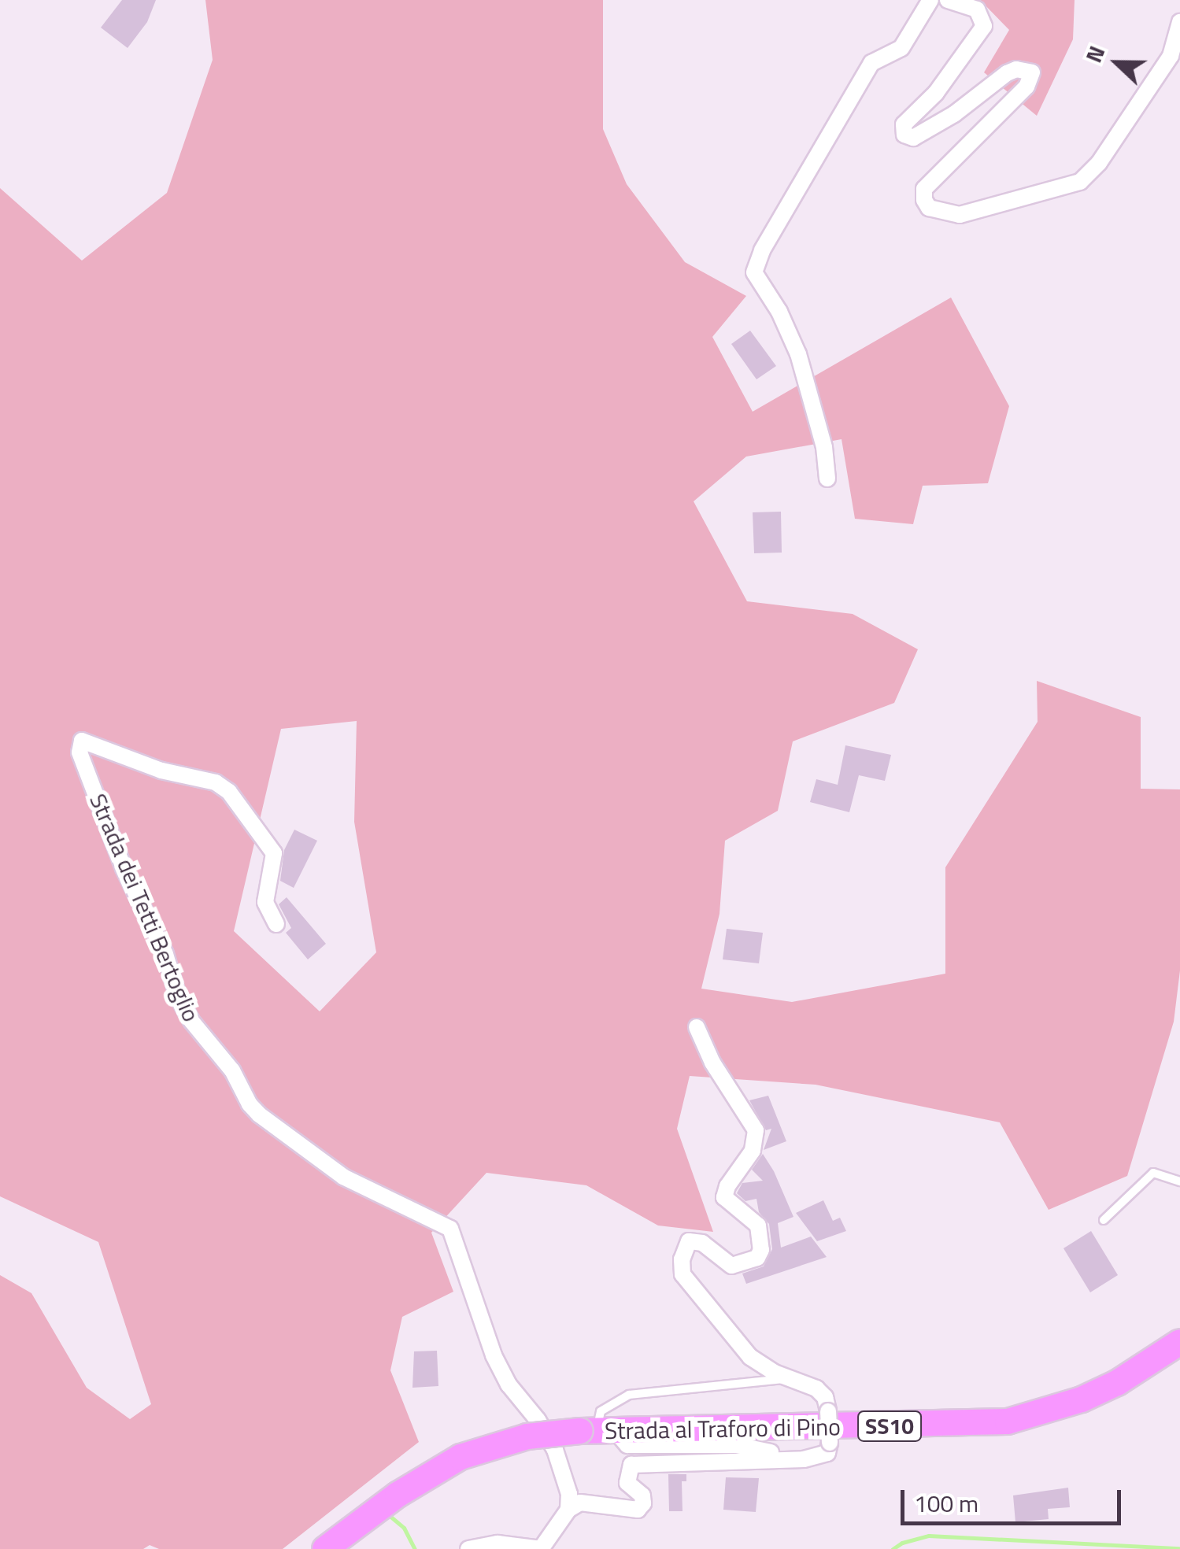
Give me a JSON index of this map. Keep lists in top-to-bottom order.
{
  "streets": {
    "main road": ["SS10", "Strada al Traforo di Pino"],
    "street": ["Strada dei Tetti Bertoglio"]
  },
  "scale_bar": "100 m",
  "north": "left"
}
